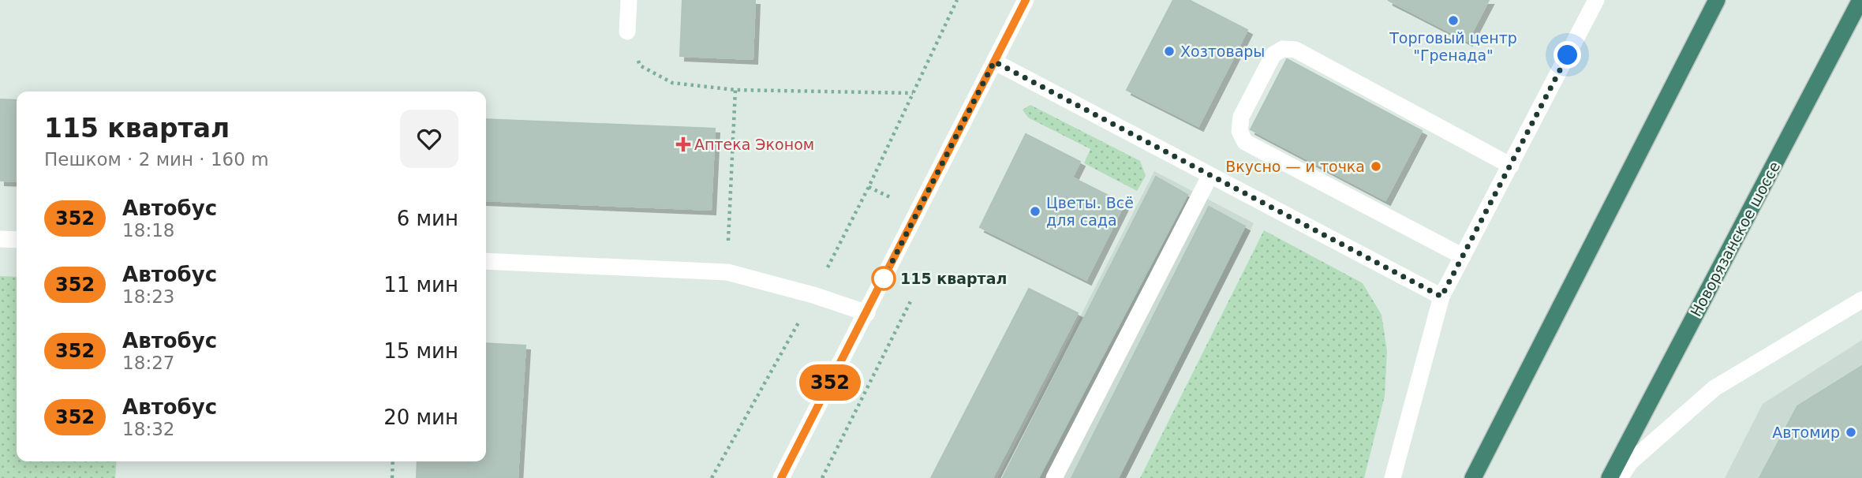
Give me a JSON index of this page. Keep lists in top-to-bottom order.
{
  "streets": {
    "highway": ["Новорязанское шоссе"]
  },
  "places": {
    "other": [
      "Торговый центр \"Гренада\"",
      "Хозтовары",
      "Вкусно — и точка",
      "Цветы. Всё для сада",
      "115 квартал",
      "Автомир"
    ],
    "health": ["Аптека Эконом"]
  },
  "lines": ["bus line 352"],
  "page": {
    "on_map": "352",
    "heading": ["115 квартал", "Пешком · 2 мин · 160 m"],
    "list": [
      {
        "mark": "352",
        "name": "Автобус",
        "note": "18:18",
        "value": "6 мин"
      },
      {
        "mark": "352",
        "name": "Автобус",
        "note": "18:23",
        "value": "11 мин"
      },
      {
        "mark": "352",
        "name": "Автобус",
        "note": "18:27",
        "value": "15 мин"
      },
      {
        "mark": "352",
        "name": "Автобус",
        "note": "18:32",
        "value": "20 мин"
      }
    ]
  }
}
